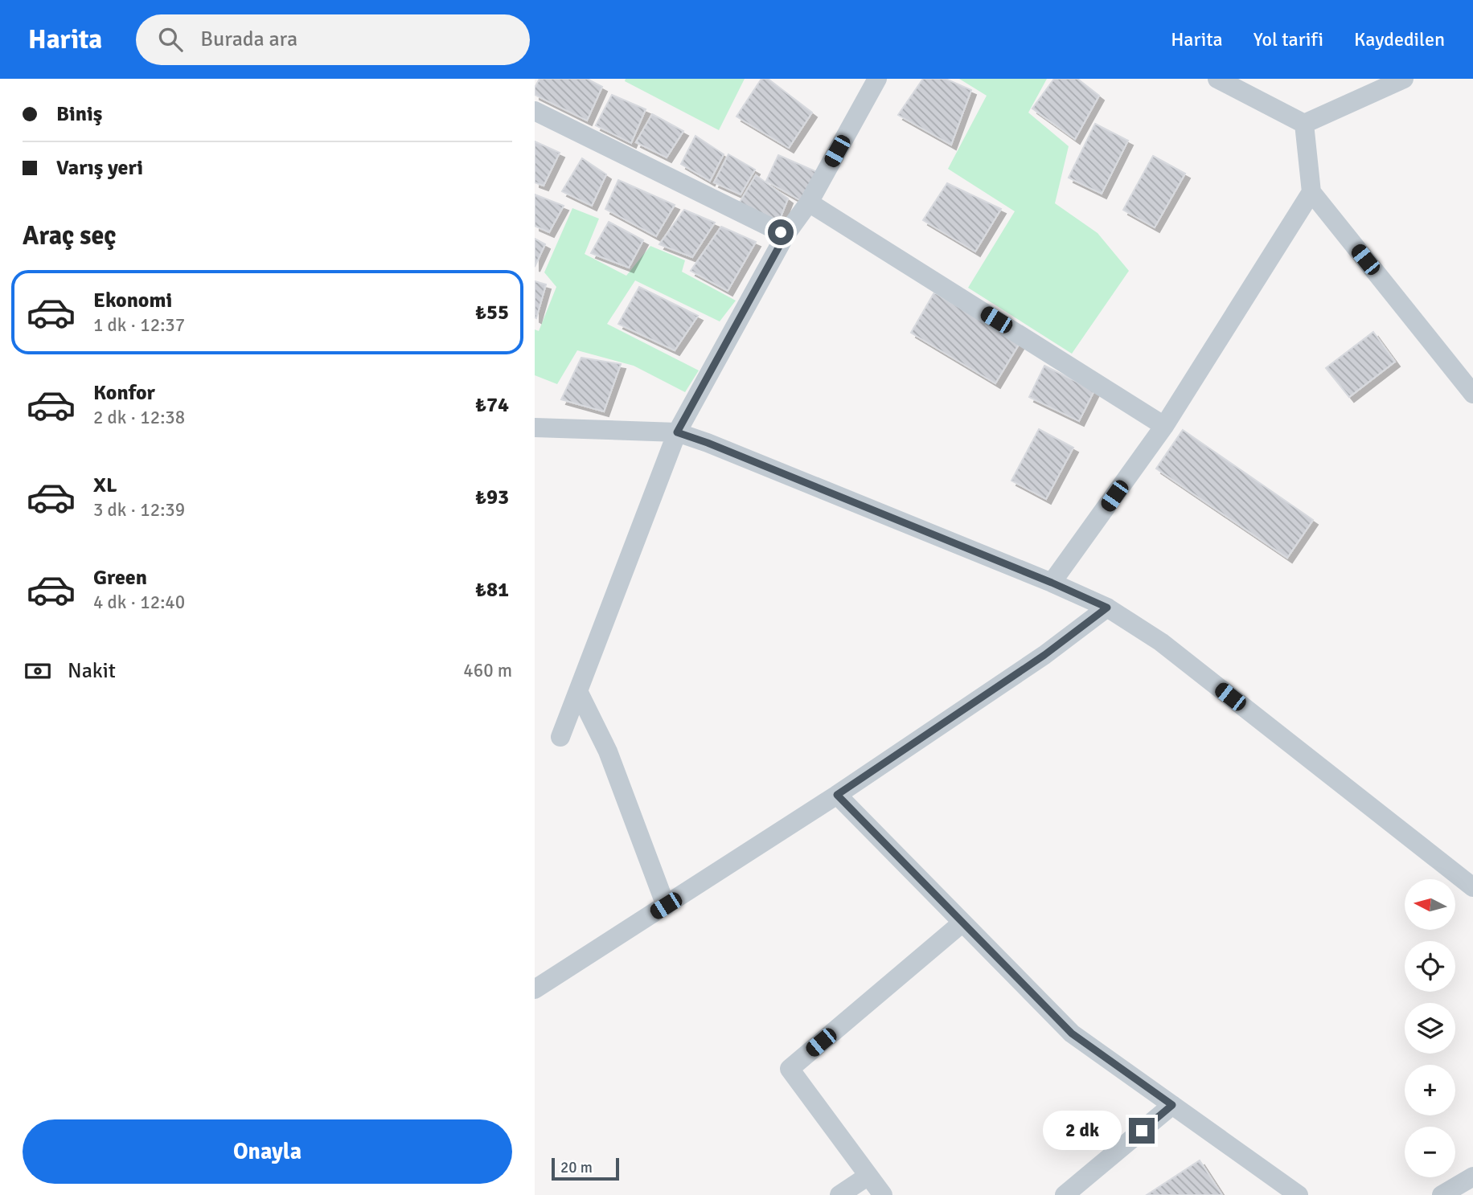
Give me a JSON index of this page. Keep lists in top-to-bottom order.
{
  "scale_bar": "20 m",
  "north": "left",
  "page": {
    "header": "Harita",
    "search": "Burada ara",
    "nav": ["Harita", "Yol tarifi", "Kaydedilen"],
    "banner": ["Biniş", "Varış yeri"],
    "heading": "Araç seç",
    "list": [
      {
        "name": "Ekonomi",
        "note": "1 dk · 12:37",
        "value": "₺55"
      },
      {
        "name": "Konfor",
        "note": "2 dk · 12:38",
        "value": "₺74"
      },
      {
        "name": "XL",
        "note": "3 dk · 12:39",
        "value": "₺93"
      },
      {
        "name": "Green",
        "note": "4 dk · 12:40",
        "value": "₺81"
      }
    ],
    "pay": ["Nakit", "460 m"],
    "map_buttons": ["+", "−"],
    "buttons": "Onayla",
    "bubble": "2 dk",
    "scale": "20 m"
  }
}
